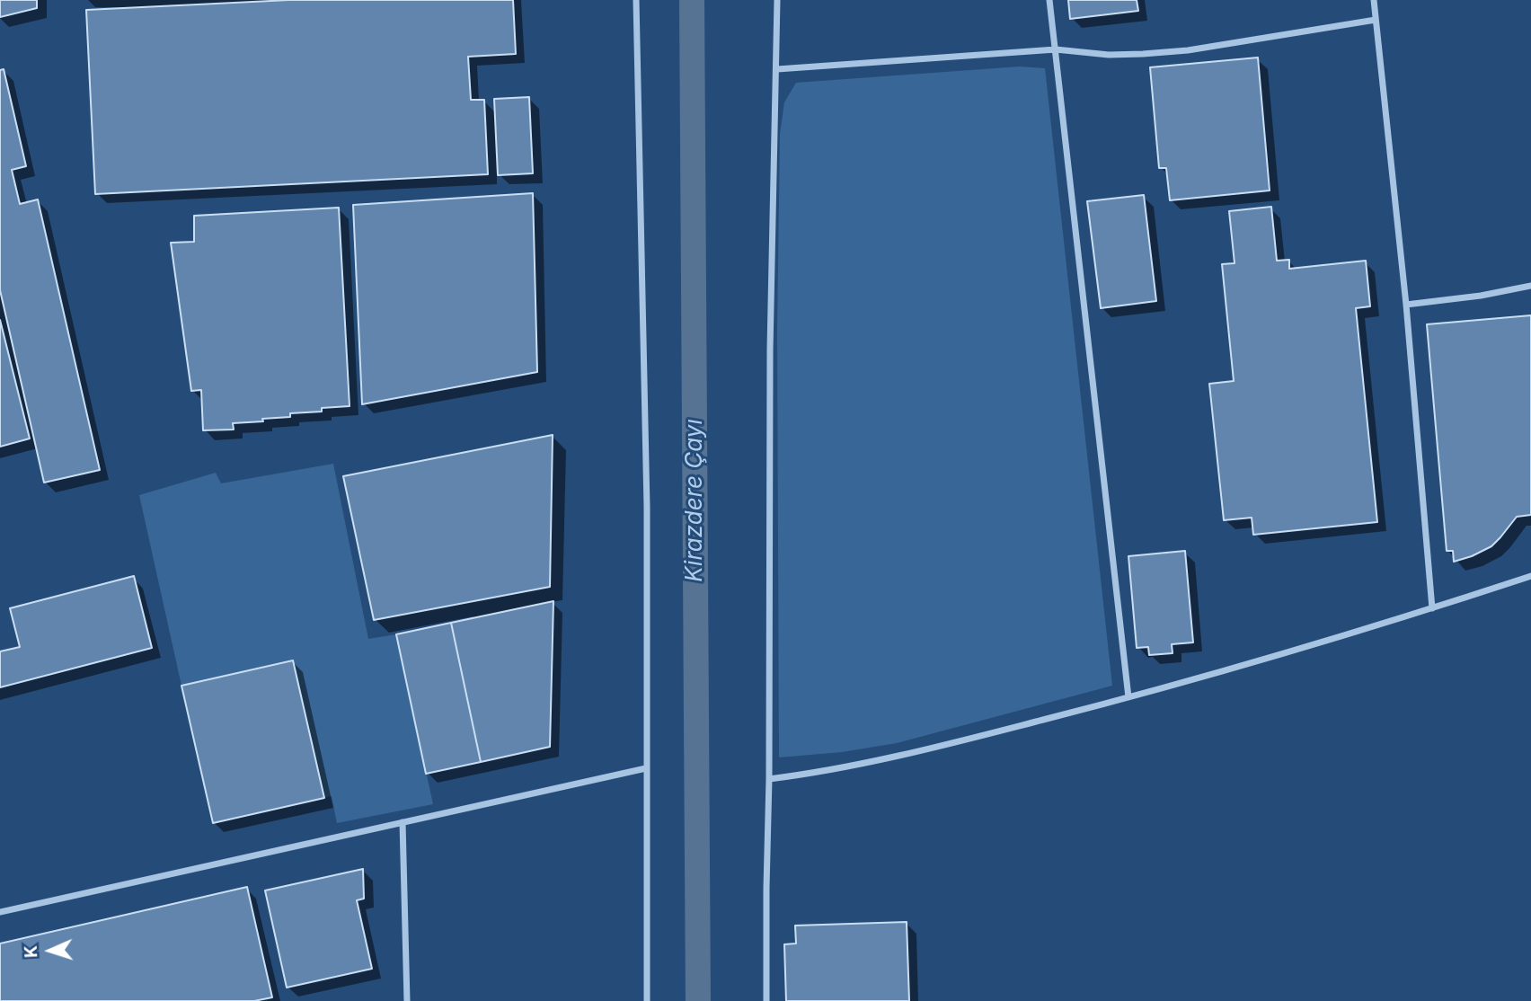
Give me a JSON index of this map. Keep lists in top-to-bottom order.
{
  "water": ["Kirazdere Çayı"],
  "north": "left"
}
